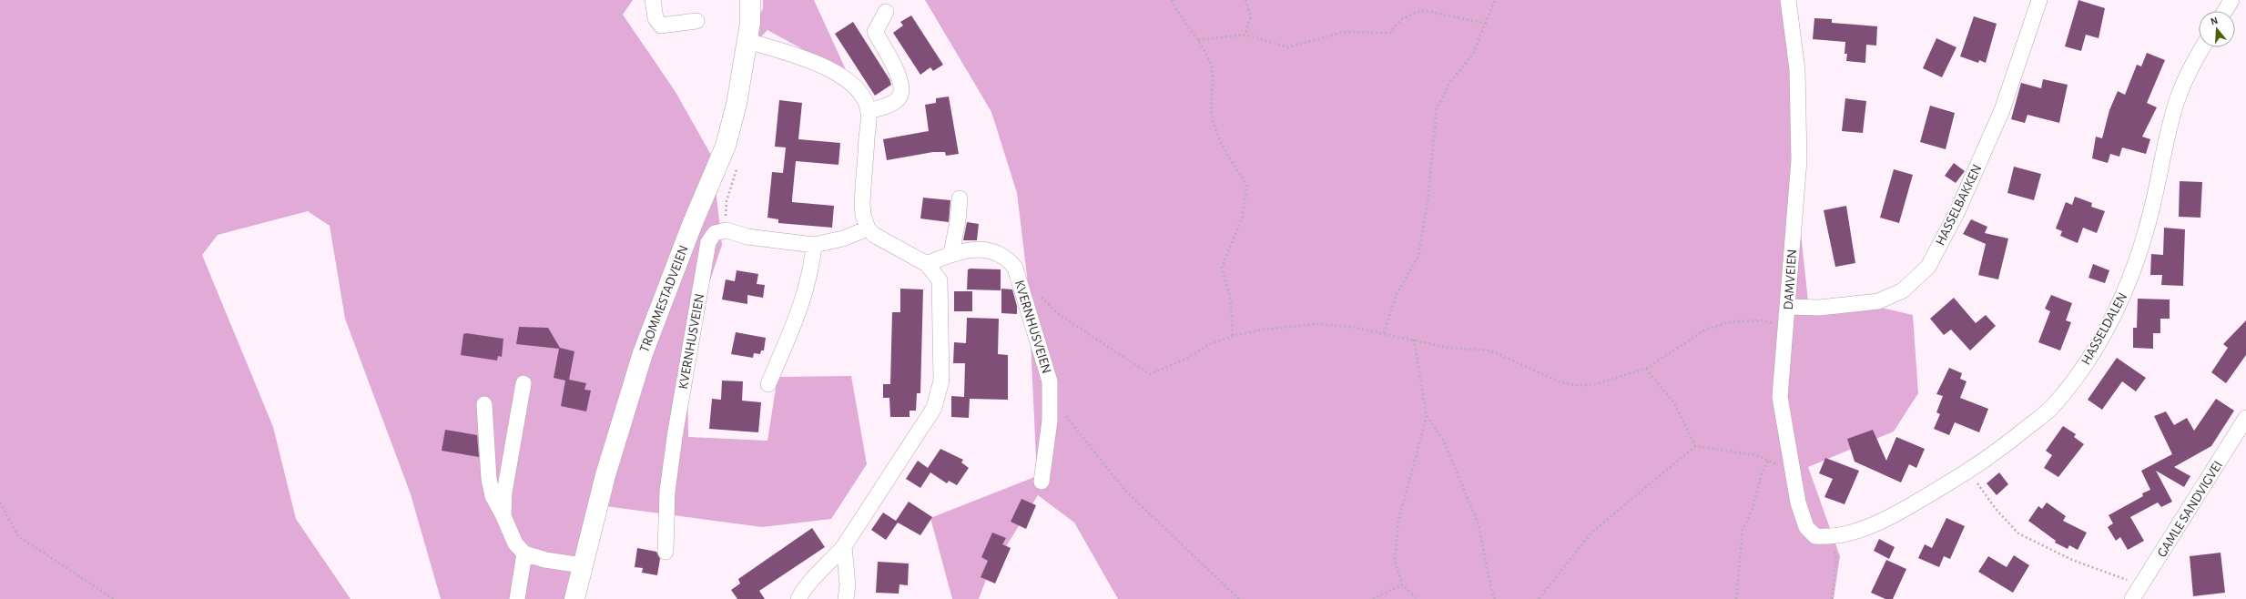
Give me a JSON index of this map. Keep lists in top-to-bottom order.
{
  "streets": {
    "main road": ["TROMMESTADVEIEN"],
    "street": [
      "HASSELBAKKEN",
      "DAMVEIEN",
      "KVERNHUSVEIEN",
      "HASSELDALEN",
      "GAMLE SANDVIGVEI"
    ]
  },
  "crossings": [
    ["HASSELBAKKEN", "DAMVEIEN"],
    ["DAMVEIEN", "HASSELDALEN"]
  ],
  "north": "top"
}
